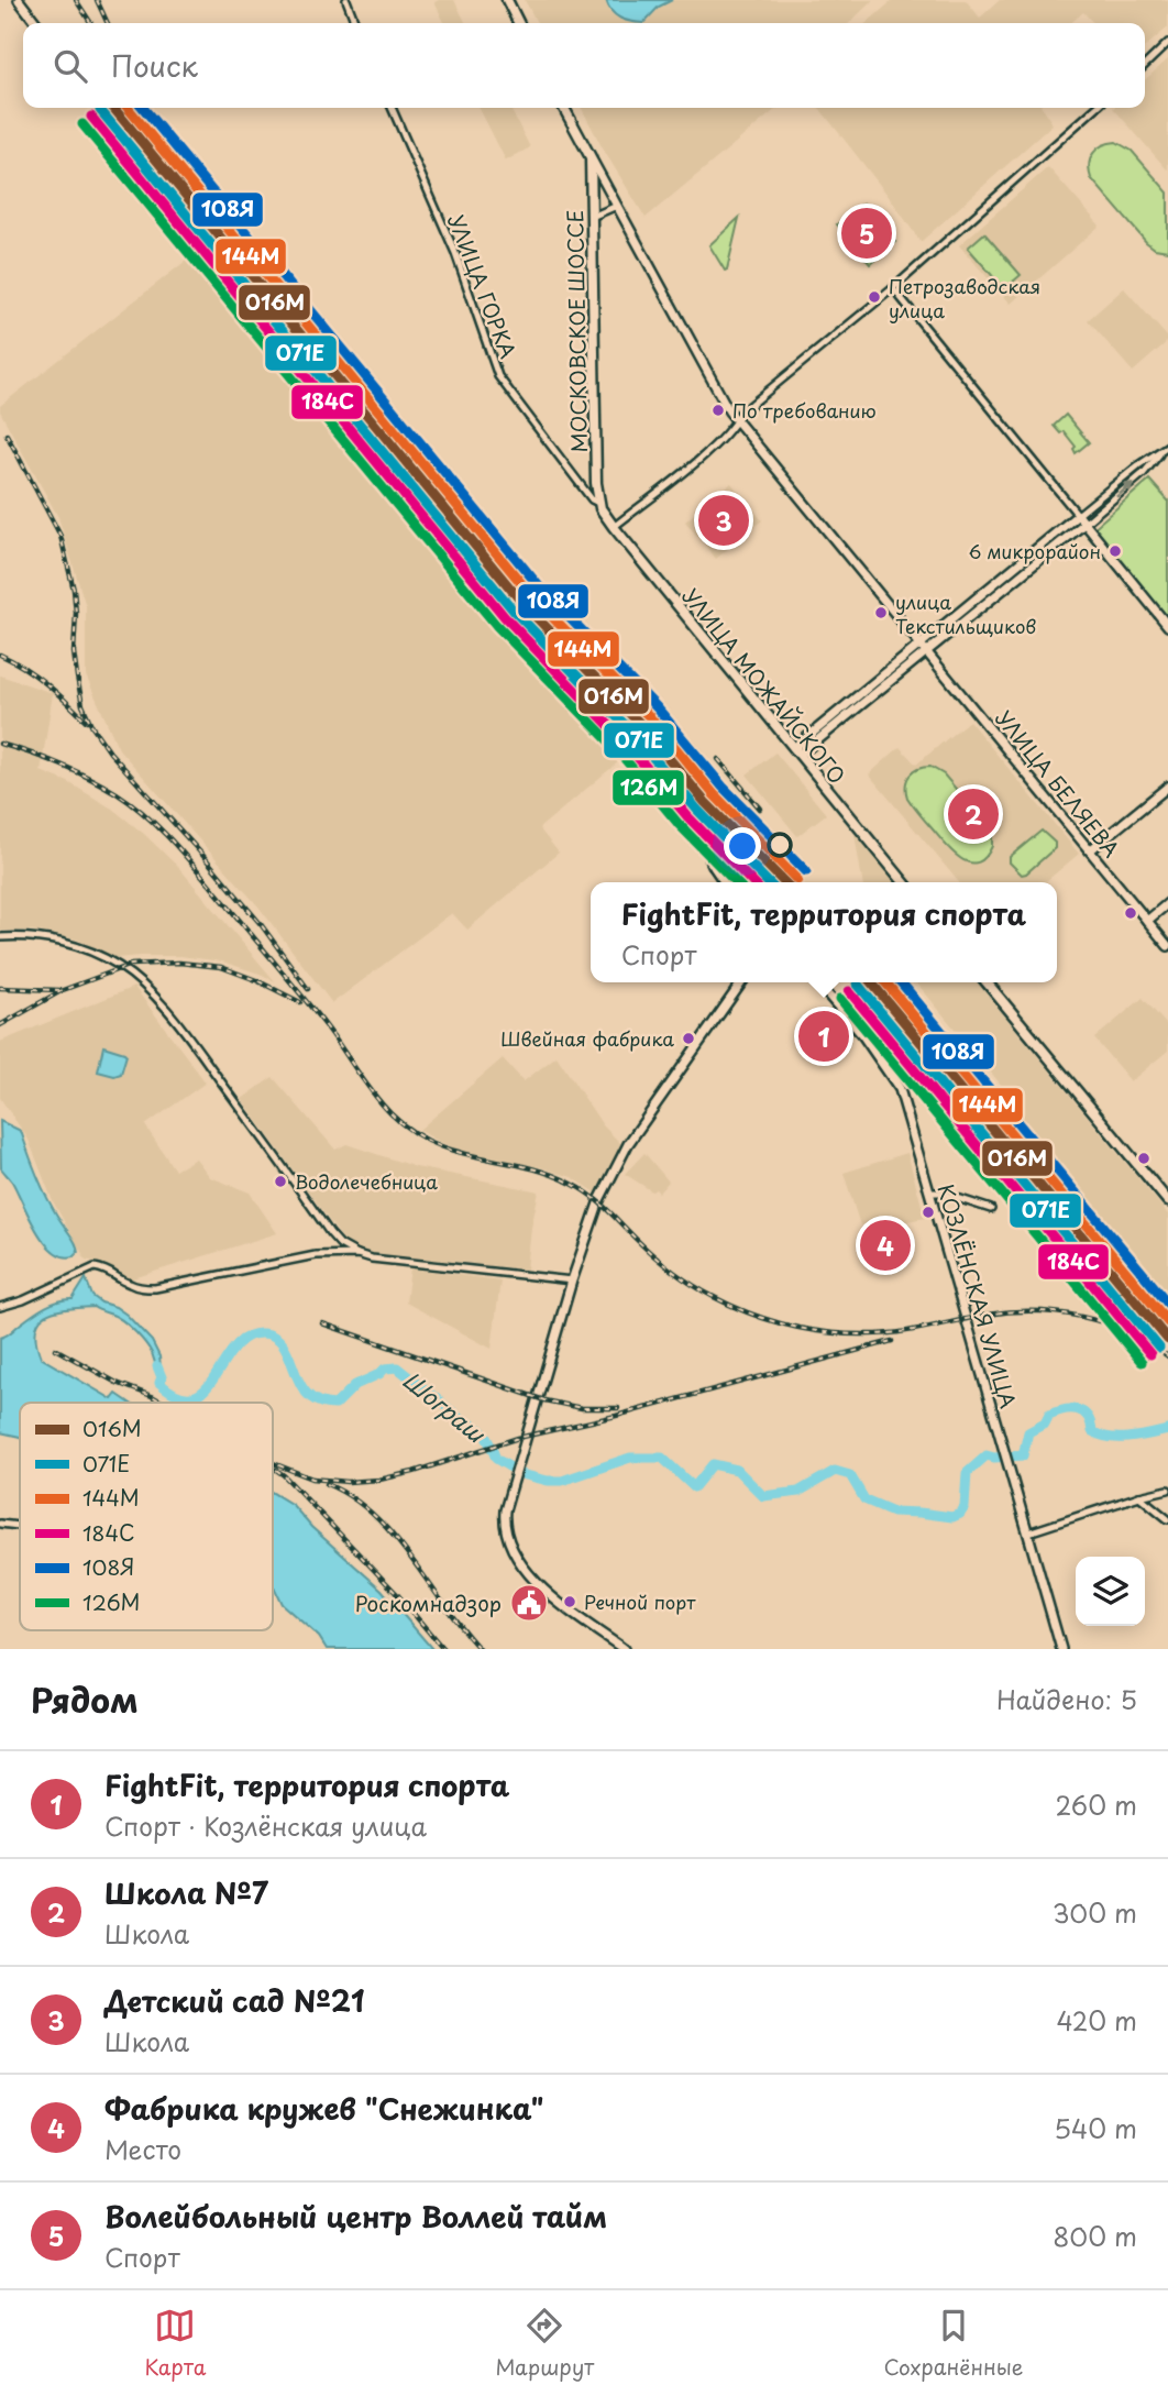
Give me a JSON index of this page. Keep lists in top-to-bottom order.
{
  "streets": {
    "main road": ["МОСКОВСКОЕ ШОССЕ", "УЛИЦА МОЖАЙСКОГО"],
    "street": ["УЛИЦА ГОРКА", "УЛИЦА БЕЛЯЕВА", "КОЗЛЁНСКАЯ УЛИЦА"]
  },
  "crossings": [
    ["УЛИЦА ГОРКА", "МОСКОВСКОЕ ШОССЕ"],
    ["УЛИЦА ГОРКА", "УЛИЦА МОЖАЙСКОГО"],
    ["МОСКОВСКОЕ ШОССЕ", "УЛИЦА МОЖАЙСКОГО"],
    ["МОСКОВСКОЕ ШОССЕ", "УЛИЦА БЕЛЯЕВА"]
  ],
  "water": ["Шограш"],
  "places": {
    "other": [
      "Петрозаводская улица",
      "По требованию",
      "6 микрорайон",
      "улица Текстильщиков",
      "Швейная фабрика",
      "Водолечебница",
      "Речной порт"
    ],
    "public building": ["Роскомнадзор"]
  },
  "lines": [
    "transit line 016М",
    "transit line 144М",
    "transit line 108Я",
    "transit line 071Е",
    "transit line 184С",
    "transit line 126М"
  ],
  "legend": [
    "016М",
    "071Е",
    "144М",
    "184С",
    "108Я",
    "126М"
  ],
  "page": {
    "search": "Поиск",
    "pins": [
      "5",
      "3",
      "2",
      "1",
      "4"
    ],
    "popup": ["FightFit, территория спорта", "Спорт"],
    "heading": ["Рядом", "Найдено: 5"],
    "list": [
      {
        "mark": "1",
        "name": "FightFit, территория спорта",
        "note": "Спорт · Козлёнская улица",
        "value": "260 m"
      },
      {
        "mark": "2",
        "name": "Школа №7",
        "note": "Школа",
        "value": "300 m"
      },
      {
        "mark": "3",
        "name": "Детский сад №21",
        "note": "Школа",
        "value": "420 m"
      },
      {
        "mark": "4",
        "name": "Фабрика кружев \"Снежинка\"",
        "note": "Место",
        "value": "540 m"
      },
      {
        "mark": "5",
        "name": "Волейбольный центр Воллей тайм",
        "note": "Спорт",
        "value": "800 m"
      }
    ],
    "nav": ["Карта", "Маршрут", "Сохранённые"]
  }
}
